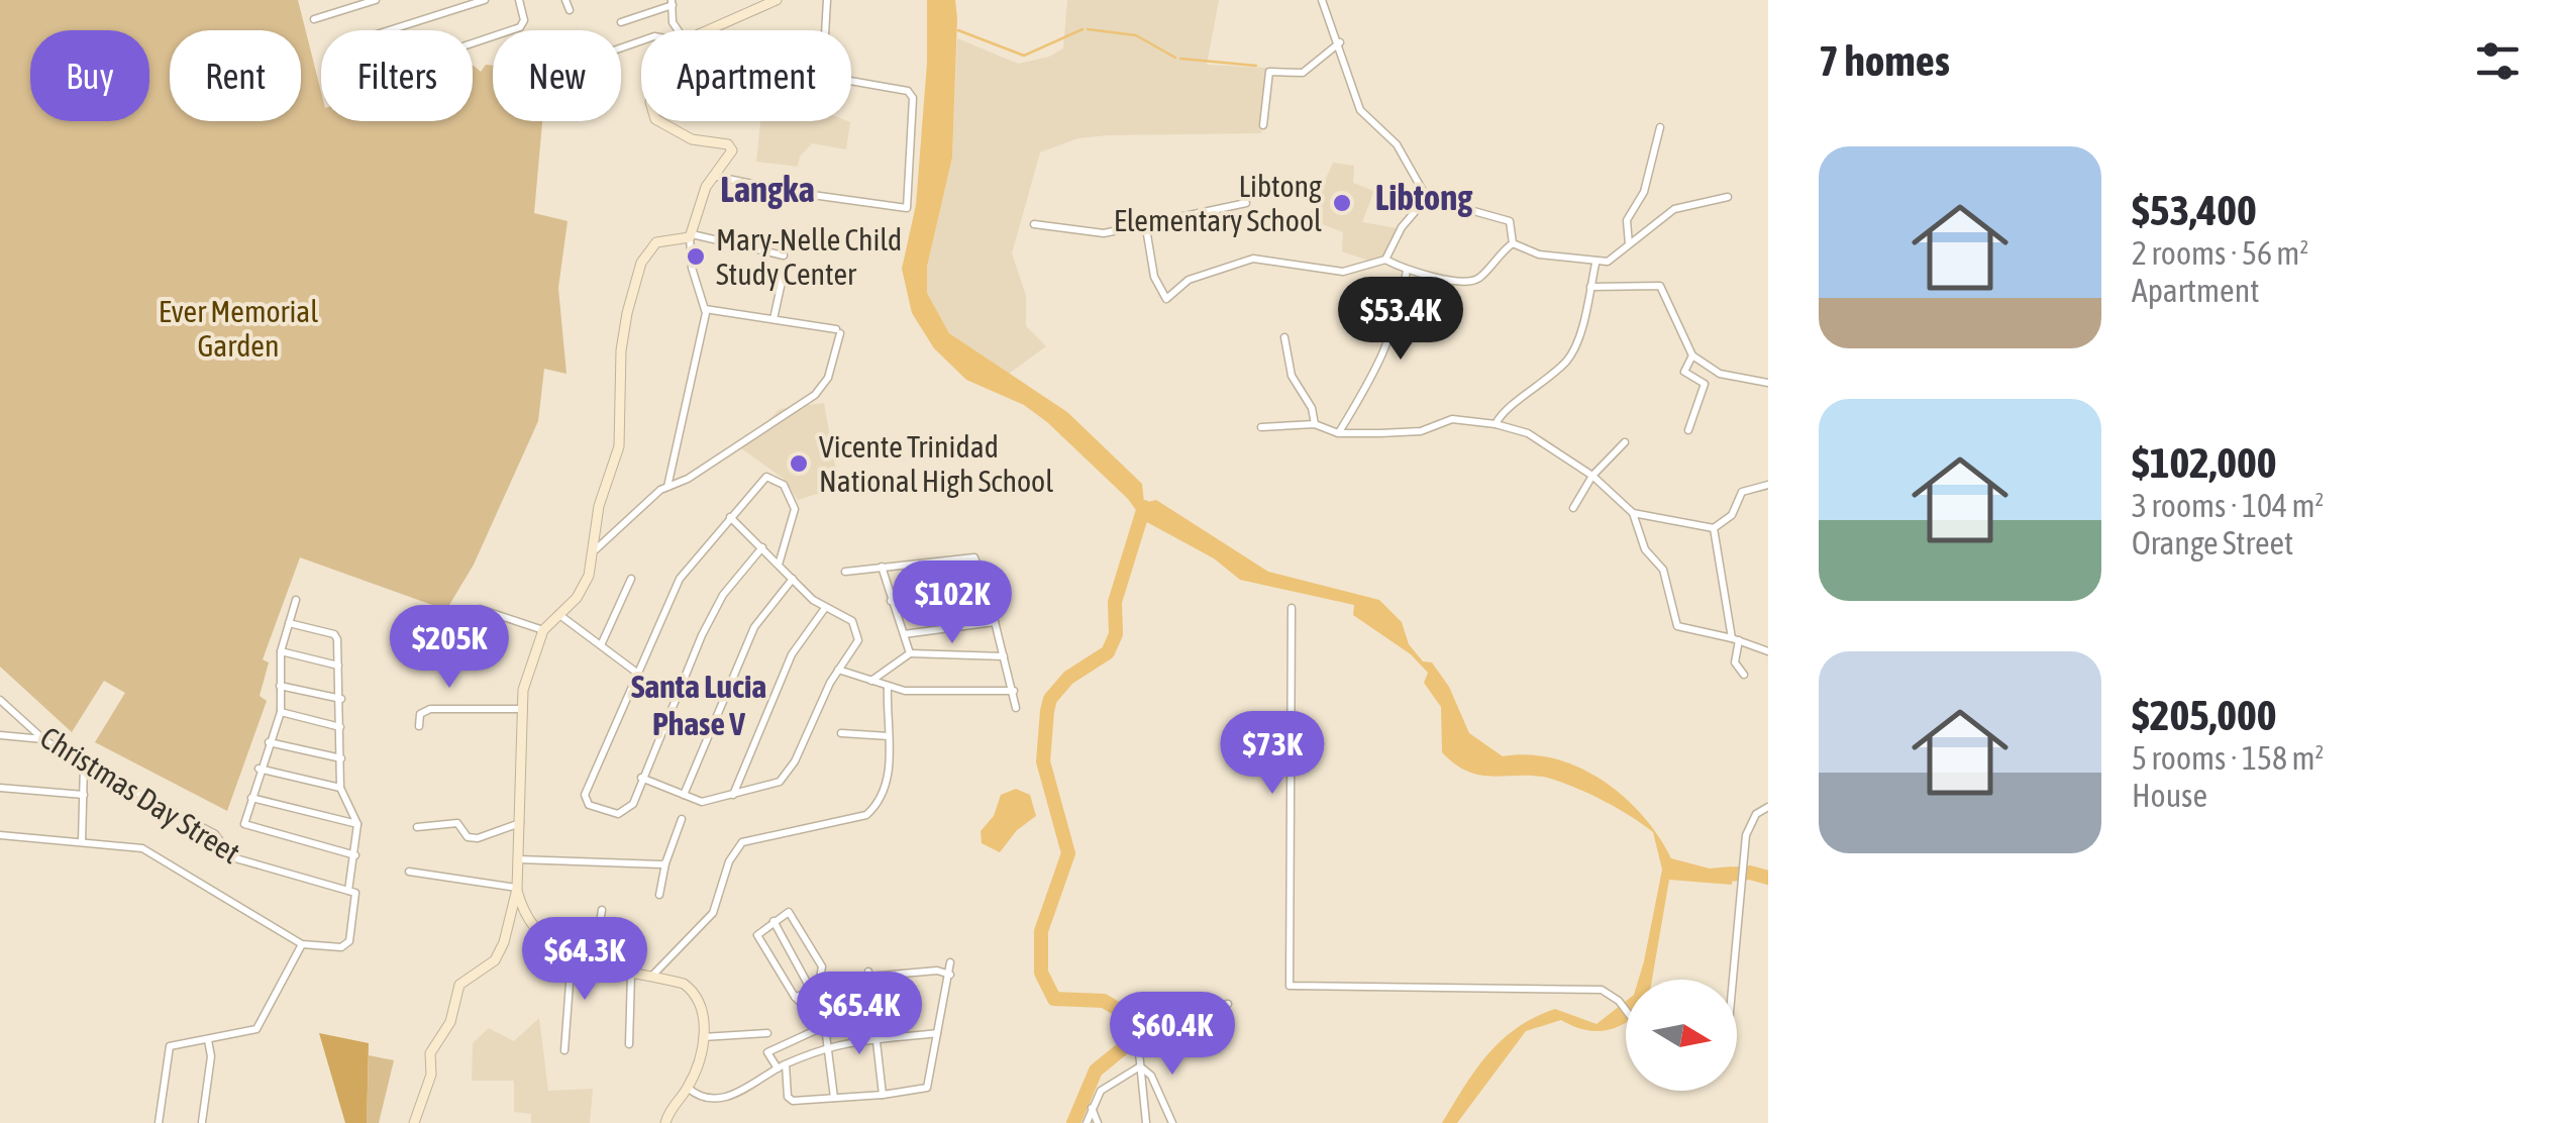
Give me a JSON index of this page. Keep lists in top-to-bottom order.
{
  "streets": {
    "street": ["Christmas Day Street"]
  },
  "districts": ["Langka", "Libtong", "Santa Lucia Phase V"],
  "parks": ["Ever Memorial Garden"],
  "places": ["Libtong Elementary School", "Mary-Nelle Child Study Center", "Vicente Trinidad National High School"],
  "north": "right",
  "page": {
    "heading": "7 homes",
    "chip": [
      "Buy",
      "Rent",
      "Filters",
      "New",
      "Apartment"
    ],
    "list": [
      {
        "name": "$53,400",
        "note": "2 rooms · 56 m² · Apartment"
      },
      {
        "name": "$102,000",
        "note": "3 rooms · 104 m² · Orange Street"
      },
      {
        "name": "$205,000",
        "note": "5 rooms · 158 m² · House"
      }
    ],
    "price": [
      "$53.4K",
      "$102K",
      "$205K",
      "$73K",
      "$64.3K",
      "$65.4K",
      "$60.4K"
    ]
  }
}
